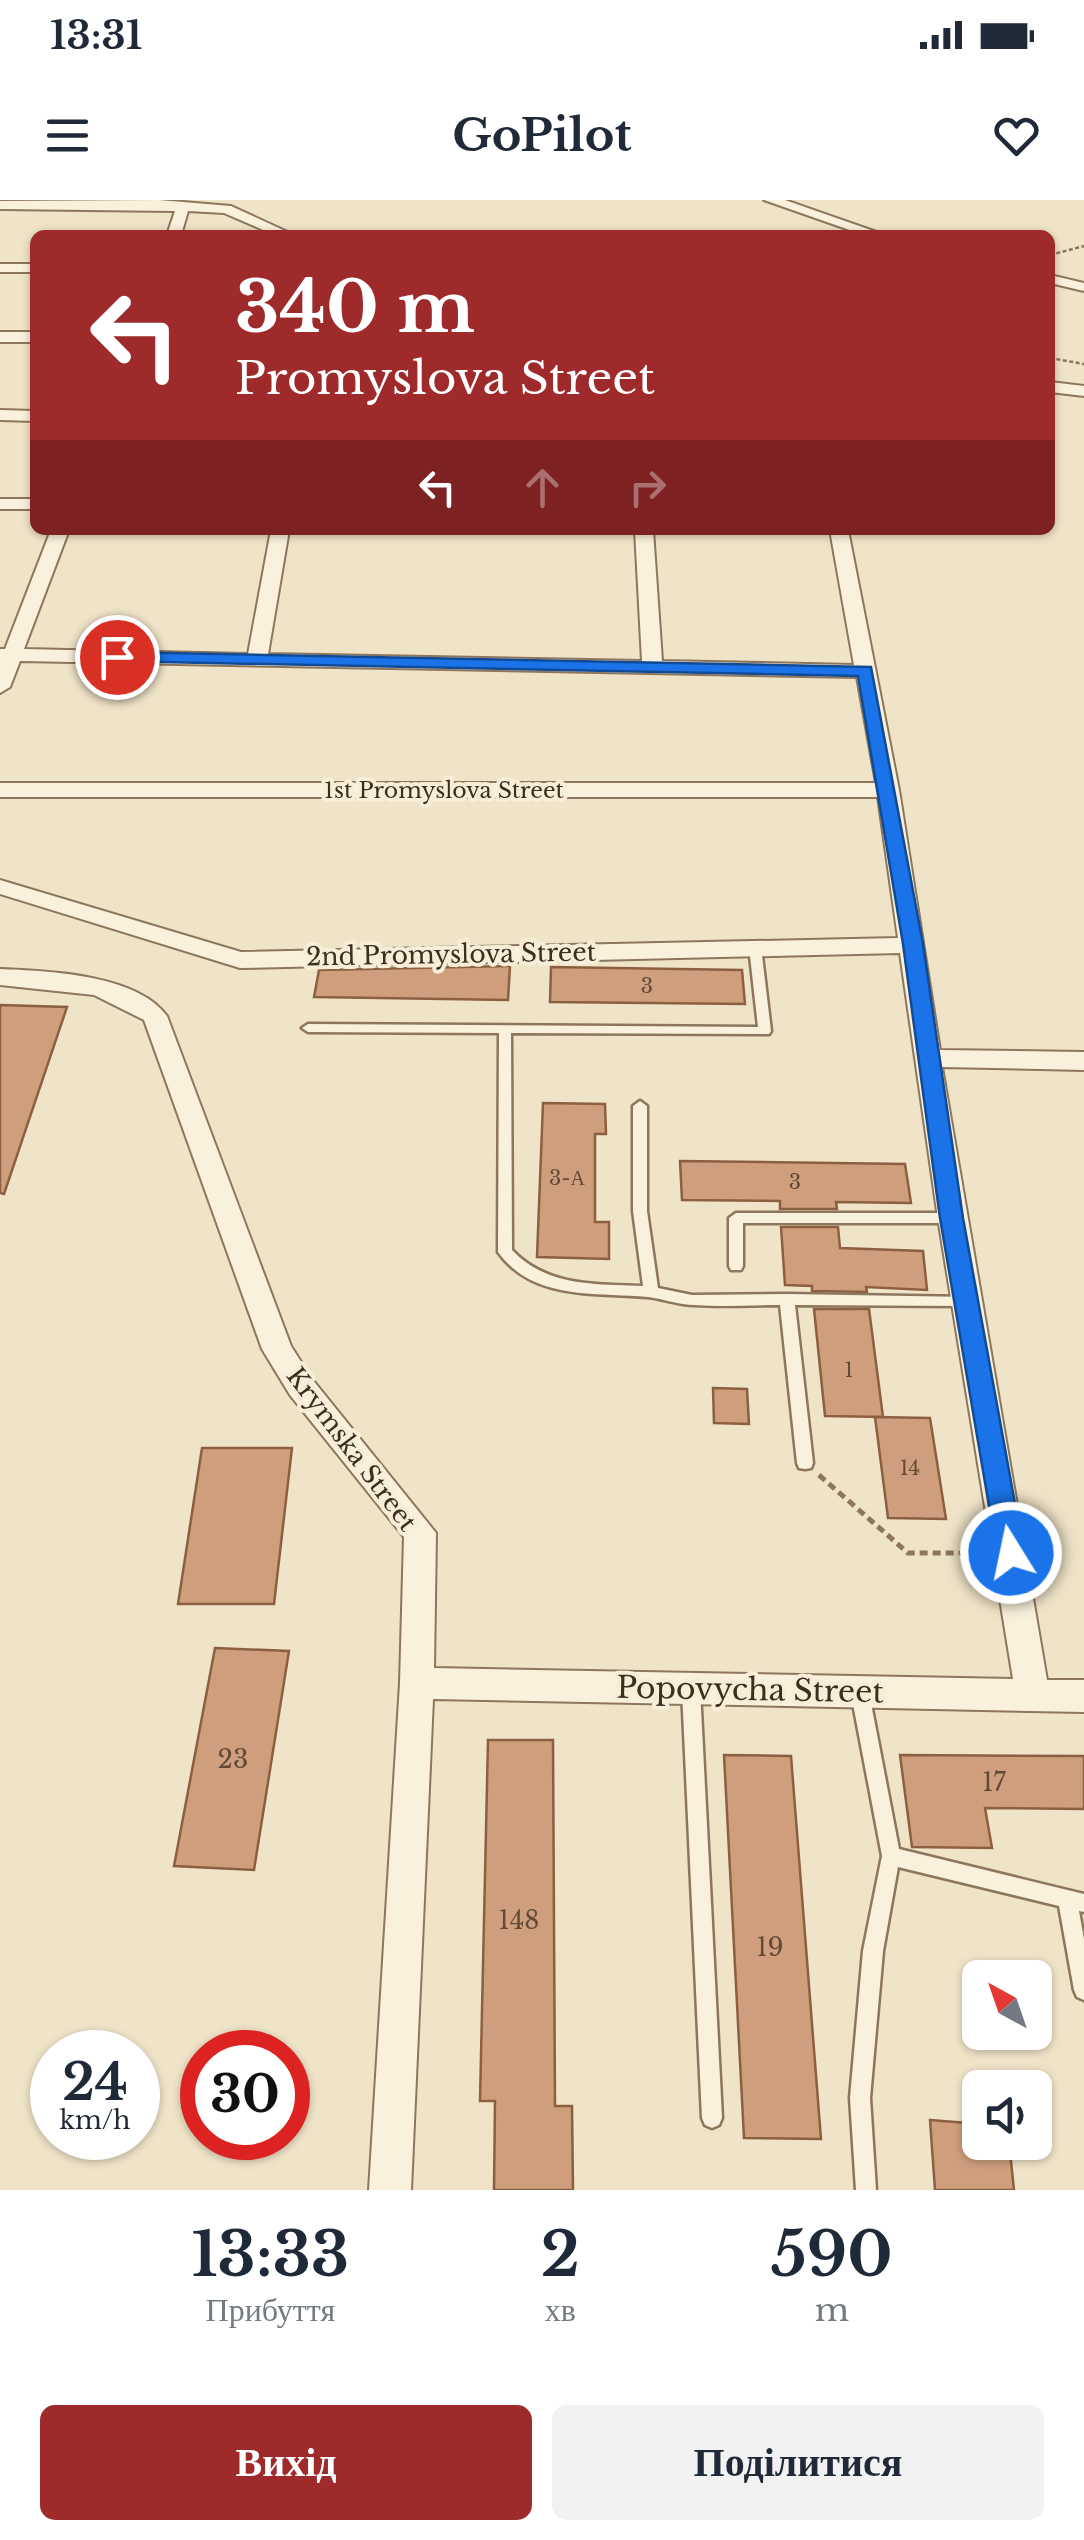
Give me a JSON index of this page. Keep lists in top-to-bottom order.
{
  "streets": {
    "street": [
      "1st Promyslova Street",
      "2nd Promyslova Street",
      "Krymska Street",
      "Popovycha Street"
    ]
  },
  "crossings": [
    ["Krymska Street", "Popovycha Street"]
  ],
  "house_numbers": [
    "3",
    "3-А",
    "3",
    "1",
    "14",
    "23",
    "17",
    "148",
    "19"
  ],
  "north": "top left",
  "page": {
    "status": "13:31",
    "header": "GoPilot",
    "turn": ["340 m", "Promyslova Street"],
    "speed": "24 km/h",
    "limit": "30",
    "eta": [
      "13:33",
      "Прибуття",
      "2",
      "хв",
      "590",
      "m"
    ],
    "buttons": ["Вихід", "Поділитися"]
  }
}
